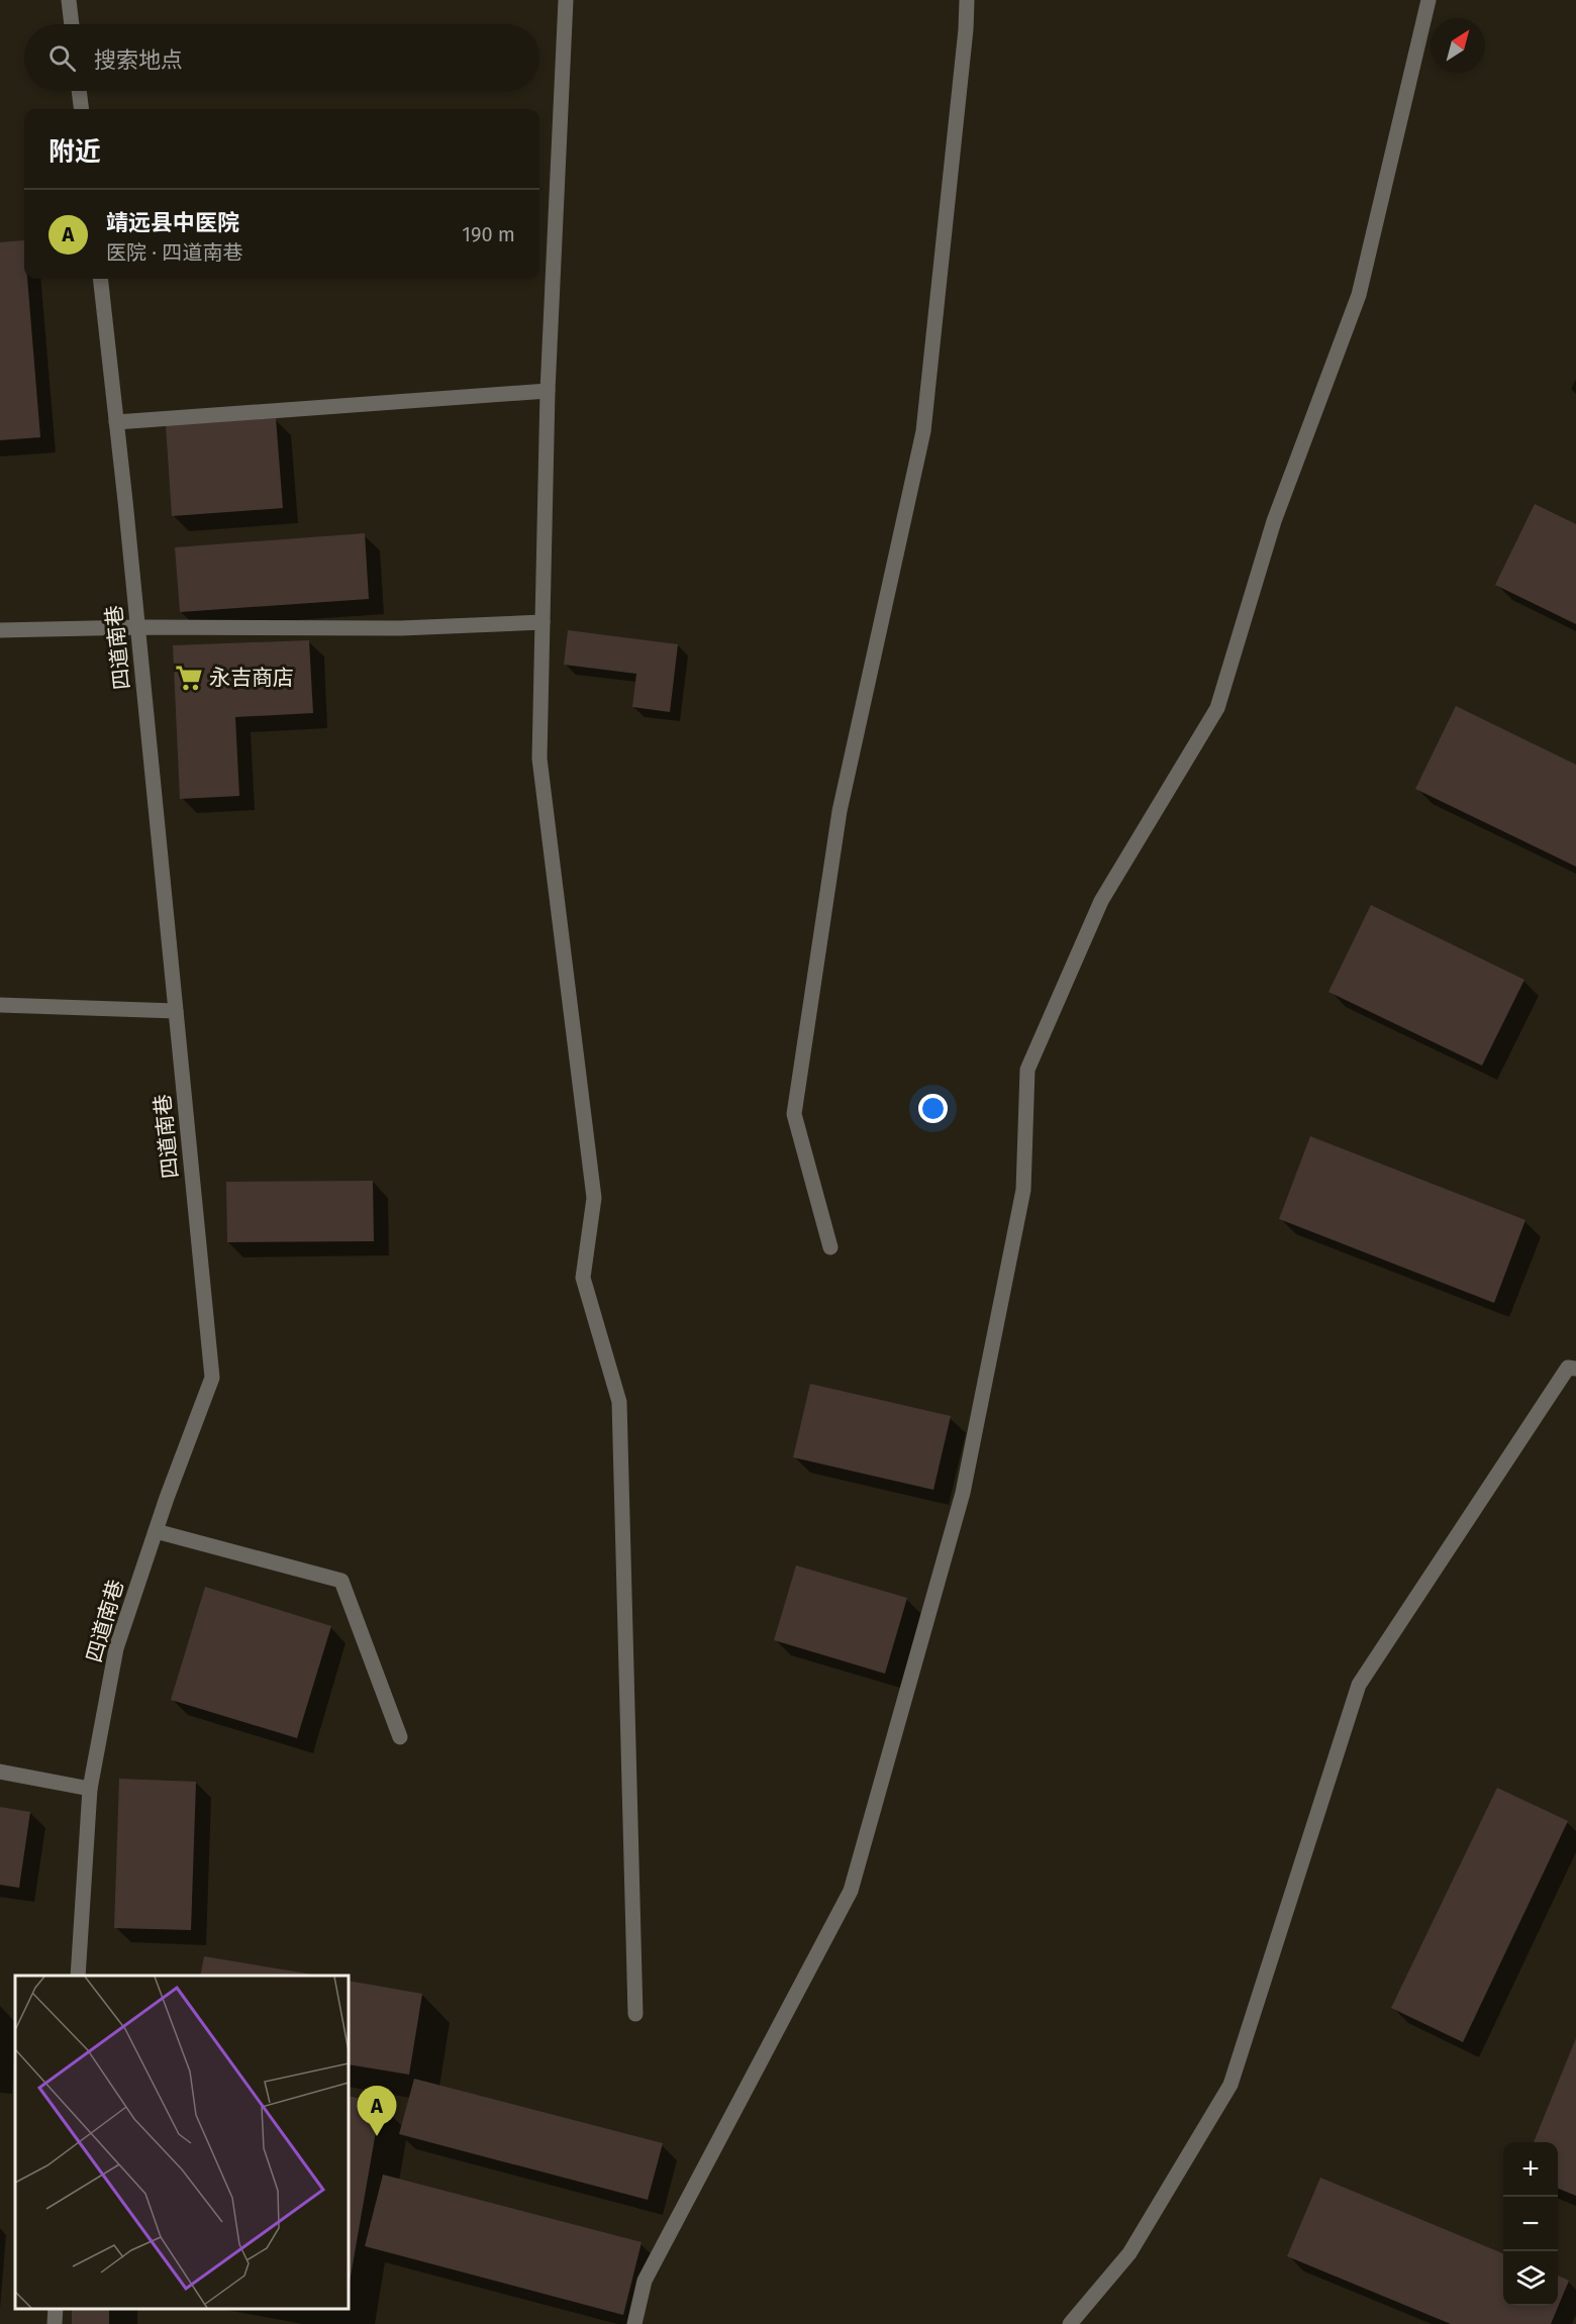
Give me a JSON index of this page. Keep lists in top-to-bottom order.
{
  "streets": {
    "street": ["四道南巷"]
  },
  "places": {
    "supermarket": ["永吉商店"]
  },
  "north": "top right",
  "page": {
    "search": "搜索地点",
    "heading": "附近",
    "list": [
      {
        "mark": "A",
        "name": "靖远县中医院",
        "note": "医院 · 四道南巷",
        "value": "190 m"
      }
    ],
    "pins": "A",
    "map_buttons": ["+", "−"]
  }
}
